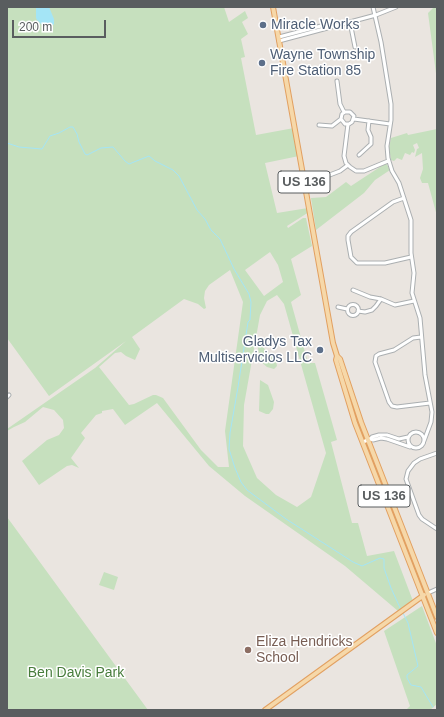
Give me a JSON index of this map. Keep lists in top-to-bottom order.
{
  "streets": {
    "main road": ["US 136"]
  },
  "parks": ["Ben Davis Park"],
  "places": [
    "Miracle Works",
    "Wayne Township Fire Station 85",
    "Gladys Tax Multiservicios LLC",
    "Eliza Hendricks School"
  ],
  "scale_bar": "200 m"
}
